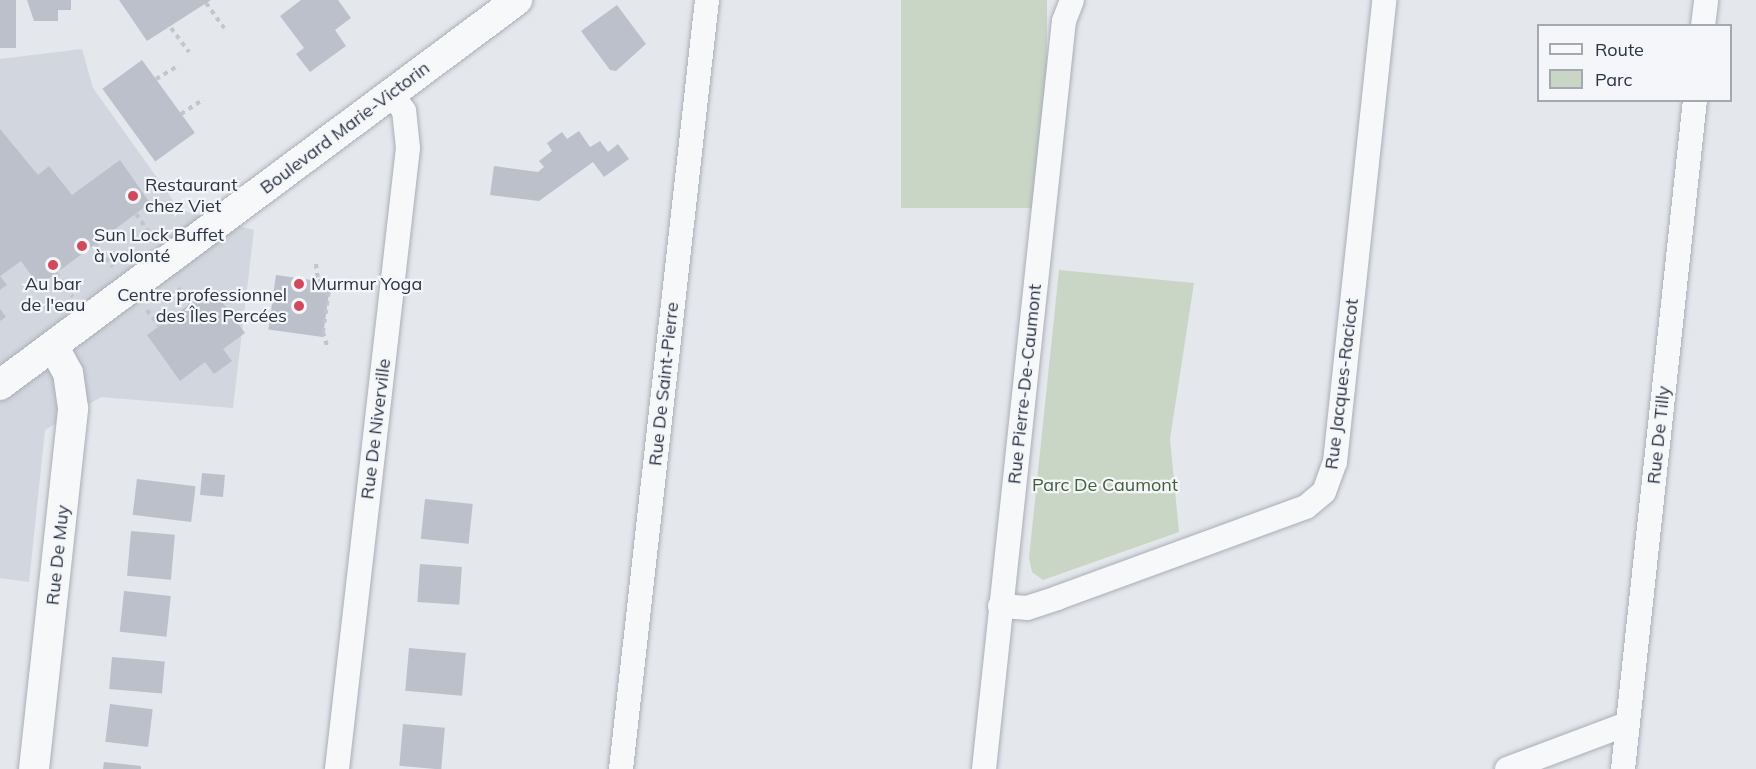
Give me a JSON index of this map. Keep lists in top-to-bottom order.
{
  "streets": {
    "street": [
      "Boulevard Marie-Victorin",
      "Rue De Saint-Pierre",
      "Rue Pierre-De-Caumont",
      "Rue Jacques-Racicot",
      "Rue De Niverville",
      "Rue De Tilly",
      "Rue De Muy"
    ]
  },
  "crossings": [
    ["Boulevard Marie-Victorin", "Rue De Niverville"],
    ["Boulevard Marie-Victorin", "Rue De Muy"],
    ["Rue Pierre-De-Caumont", "Rue Jacques-Racicot"]
  ],
  "parks": ["Parc De Caumont"],
  "places": [
    "Restaurant chez Viet",
    "Sun Lock Buffet à volonté",
    "Au bar de l'eau",
    "Murmur Yoga",
    "Centre professionnel des Îles Percées"
  ],
  "legend": ["Route", "Parc"]
}
